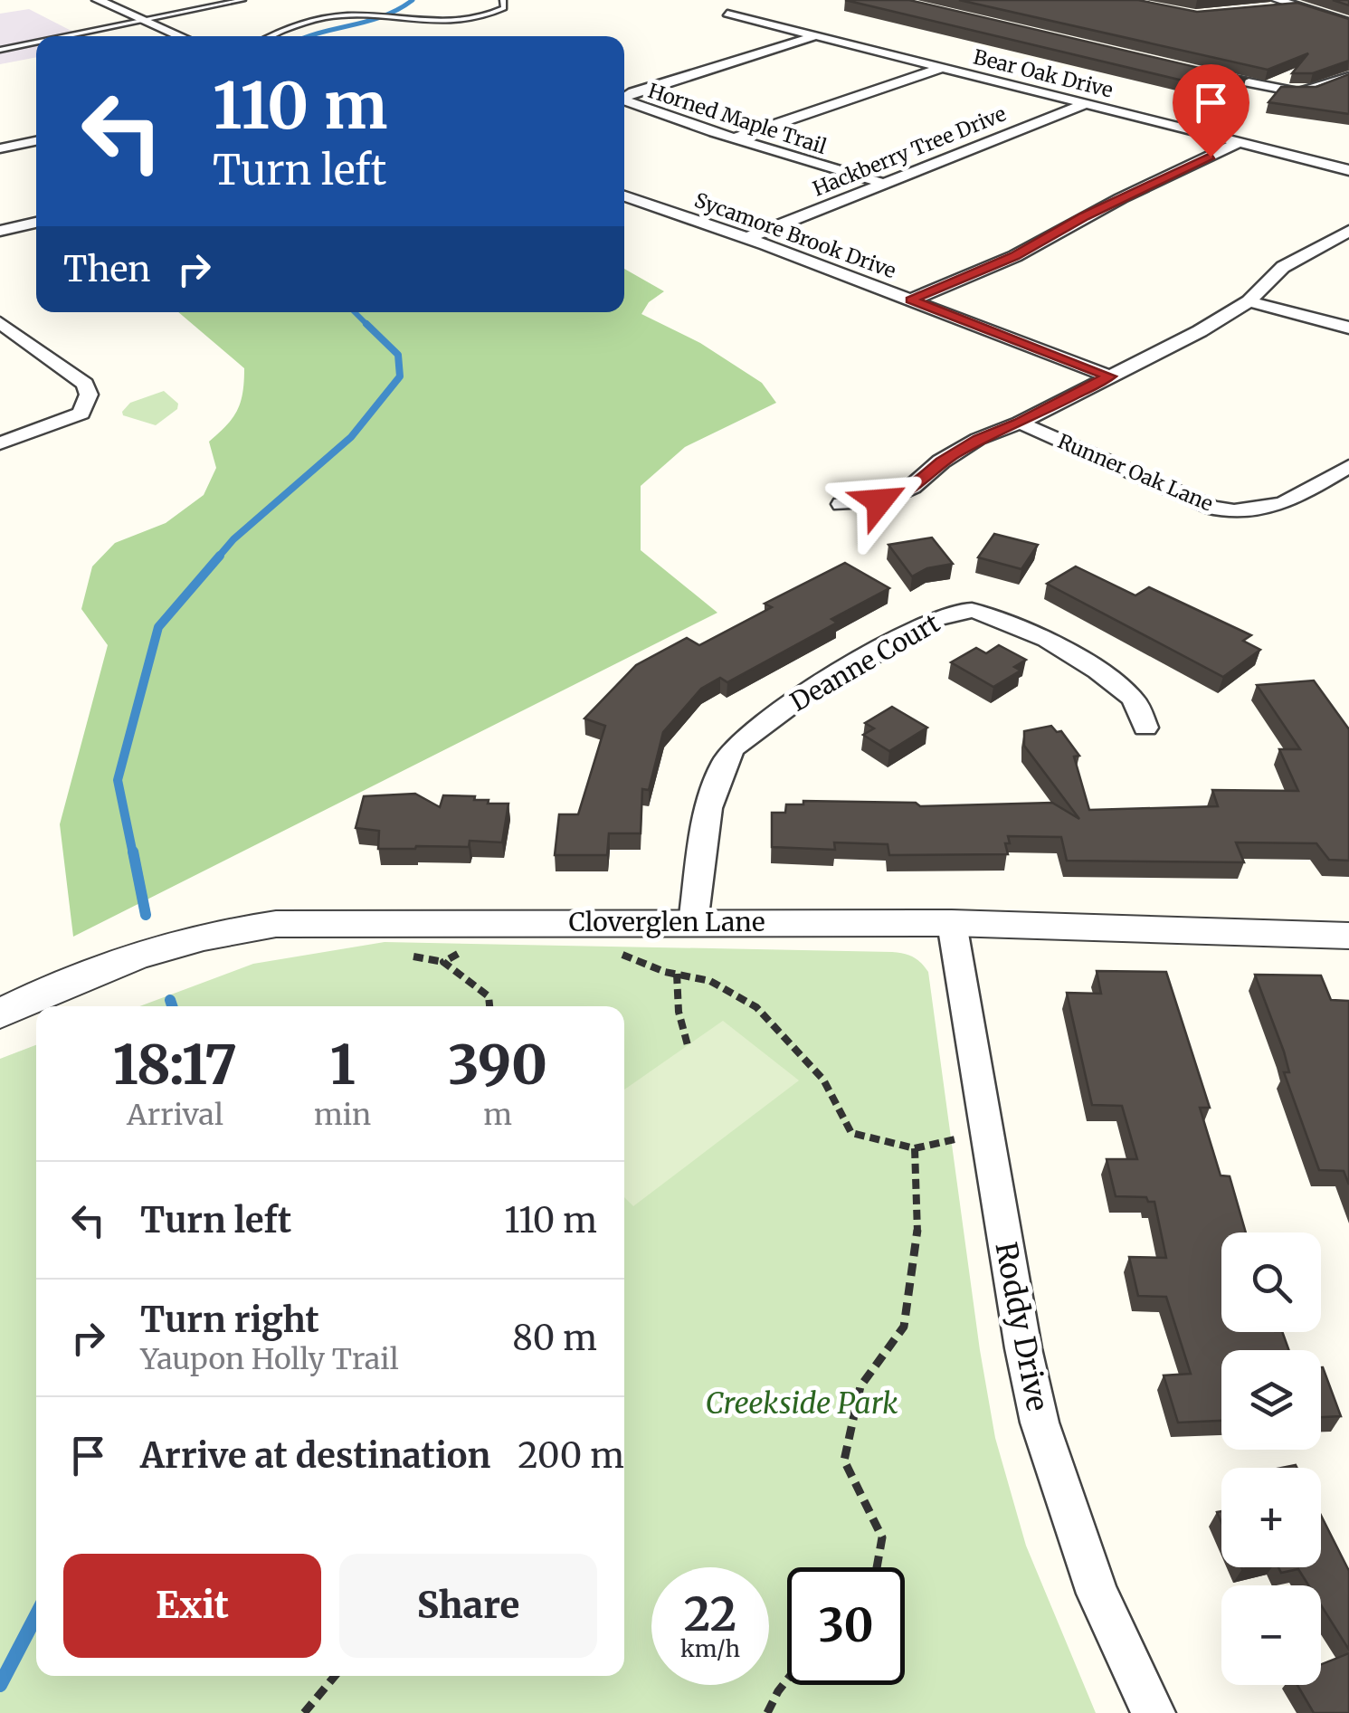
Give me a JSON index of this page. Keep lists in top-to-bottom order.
{
  "streets": {
    "street": [
      "Bear Oak Drive",
      "Horned Maple Trail",
      "Hackberry Tree Drive",
      "Sycamore Brook Drive",
      "Runner Oak Lane",
      "Deanne Court",
      "Cloverglen Lane",
      "Roddy Drive"
    ]
  },
  "crossings": [
    ["Bear Oak Drive", "Horned Maple Trail"],
    ["Bear Oak Drive", "Hackberry Tree Drive"],
    ["Horned Maple Trail", "Hackberry Tree Drive"],
    ["Hackberry Tree Drive", "Sycamore Brook Drive"],
    ["Deanne Court", "Cloverglen Lane"],
    ["Cloverglen Lane", "Roddy Drive"]
  ],
  "parks": ["Creekside Park"],
  "page": {
    "turn": ["110 m", "Turn left"],
    "then": "Then",
    "eta": [
      "18:17",
      "Arrival",
      "1",
      "min",
      "390",
      "m"
    ],
    "list": [
      {
        "name": "Turn left",
        "value": "110 m"
      },
      {
        "name": "Turn right",
        "note": "Yaupon Holly Trail",
        "value": "80 m"
      },
      {
        "name": "Arrive at destination",
        "value": "200 m"
      }
    ],
    "map_buttons": ["+", "−"],
    "buttons": ["Exit", "Share"],
    "speed": "22 km/h",
    "limit": "30"
  }
}
